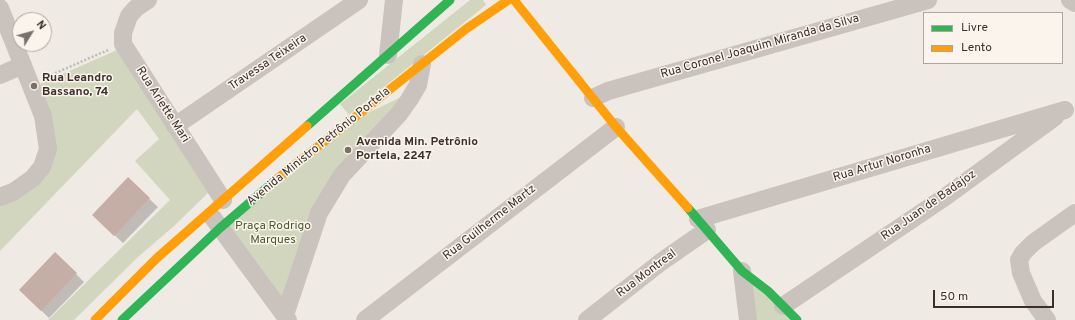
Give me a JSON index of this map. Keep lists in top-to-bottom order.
{
  "streets": {
    "street": [
      "Rua Coronel Joaquim Miranda da Silva",
      "Travessa Teixeira",
      "Rua Arlette Mari",
      "Avenida Ministro Petrônio Portela",
      "Rua Artur Noronha",
      "Rua Juan de Badajoz",
      "Rua Guilherme Martz",
      "Rua Montreal"
    ]
  },
  "crossings": [
    ["Travessa Teixeira", "Rua Arlette Mari"],
    ["Rua Arlette Mari", "Avenida Ministro Petrônio Portela"],
    ["Rua Artur Noronha", "Rua Juan de Badajoz"],
    ["Rua Artur Noronha", "Rua Montreal"]
  ],
  "parks": ["Praça Rodrigo Marques"],
  "places": ["Rua Leandro Bassano, 74", "Avenida Min. Petrônio Portela, 2247"],
  "legend": ["Livre", "Lento"],
  "scale_bar": "50 m",
  "north": "top right"
}
